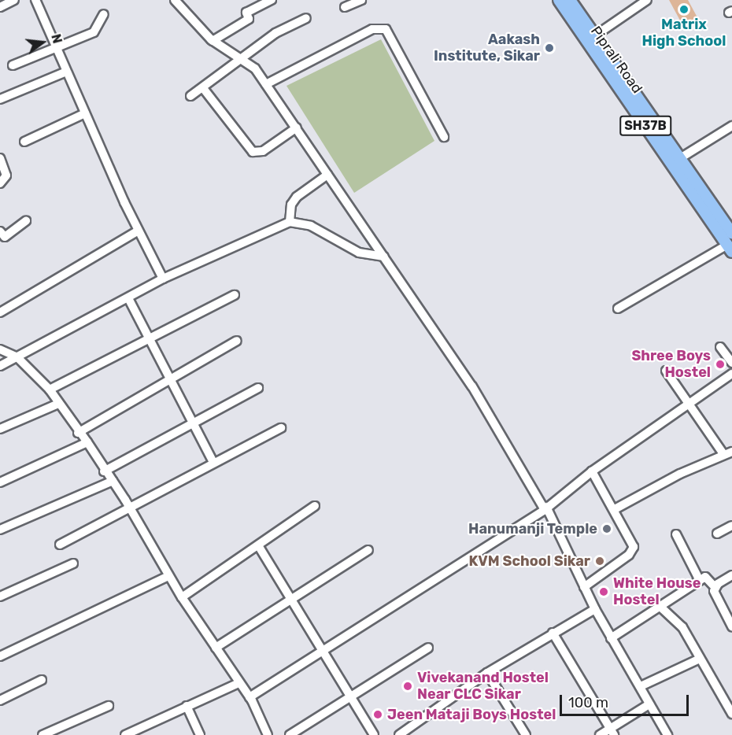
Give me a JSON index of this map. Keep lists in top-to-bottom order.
{
  "streets": {
    "main road": ["Piprali Road", "SH37B"]
  },
  "places": [
    "Matrix High School",
    "Aakash Institute, Sikar",
    "Shree Boys Hostel",
    "Hanumanji Temple",
    "KVM School Sikar",
    "White House Hostel",
    "Vivekanand Hostel Near CLC Sikar",
    "Jeen Mataji Boys Hostel"
  ],
  "scale_bar": "100 m",
  "north": "right"
}
